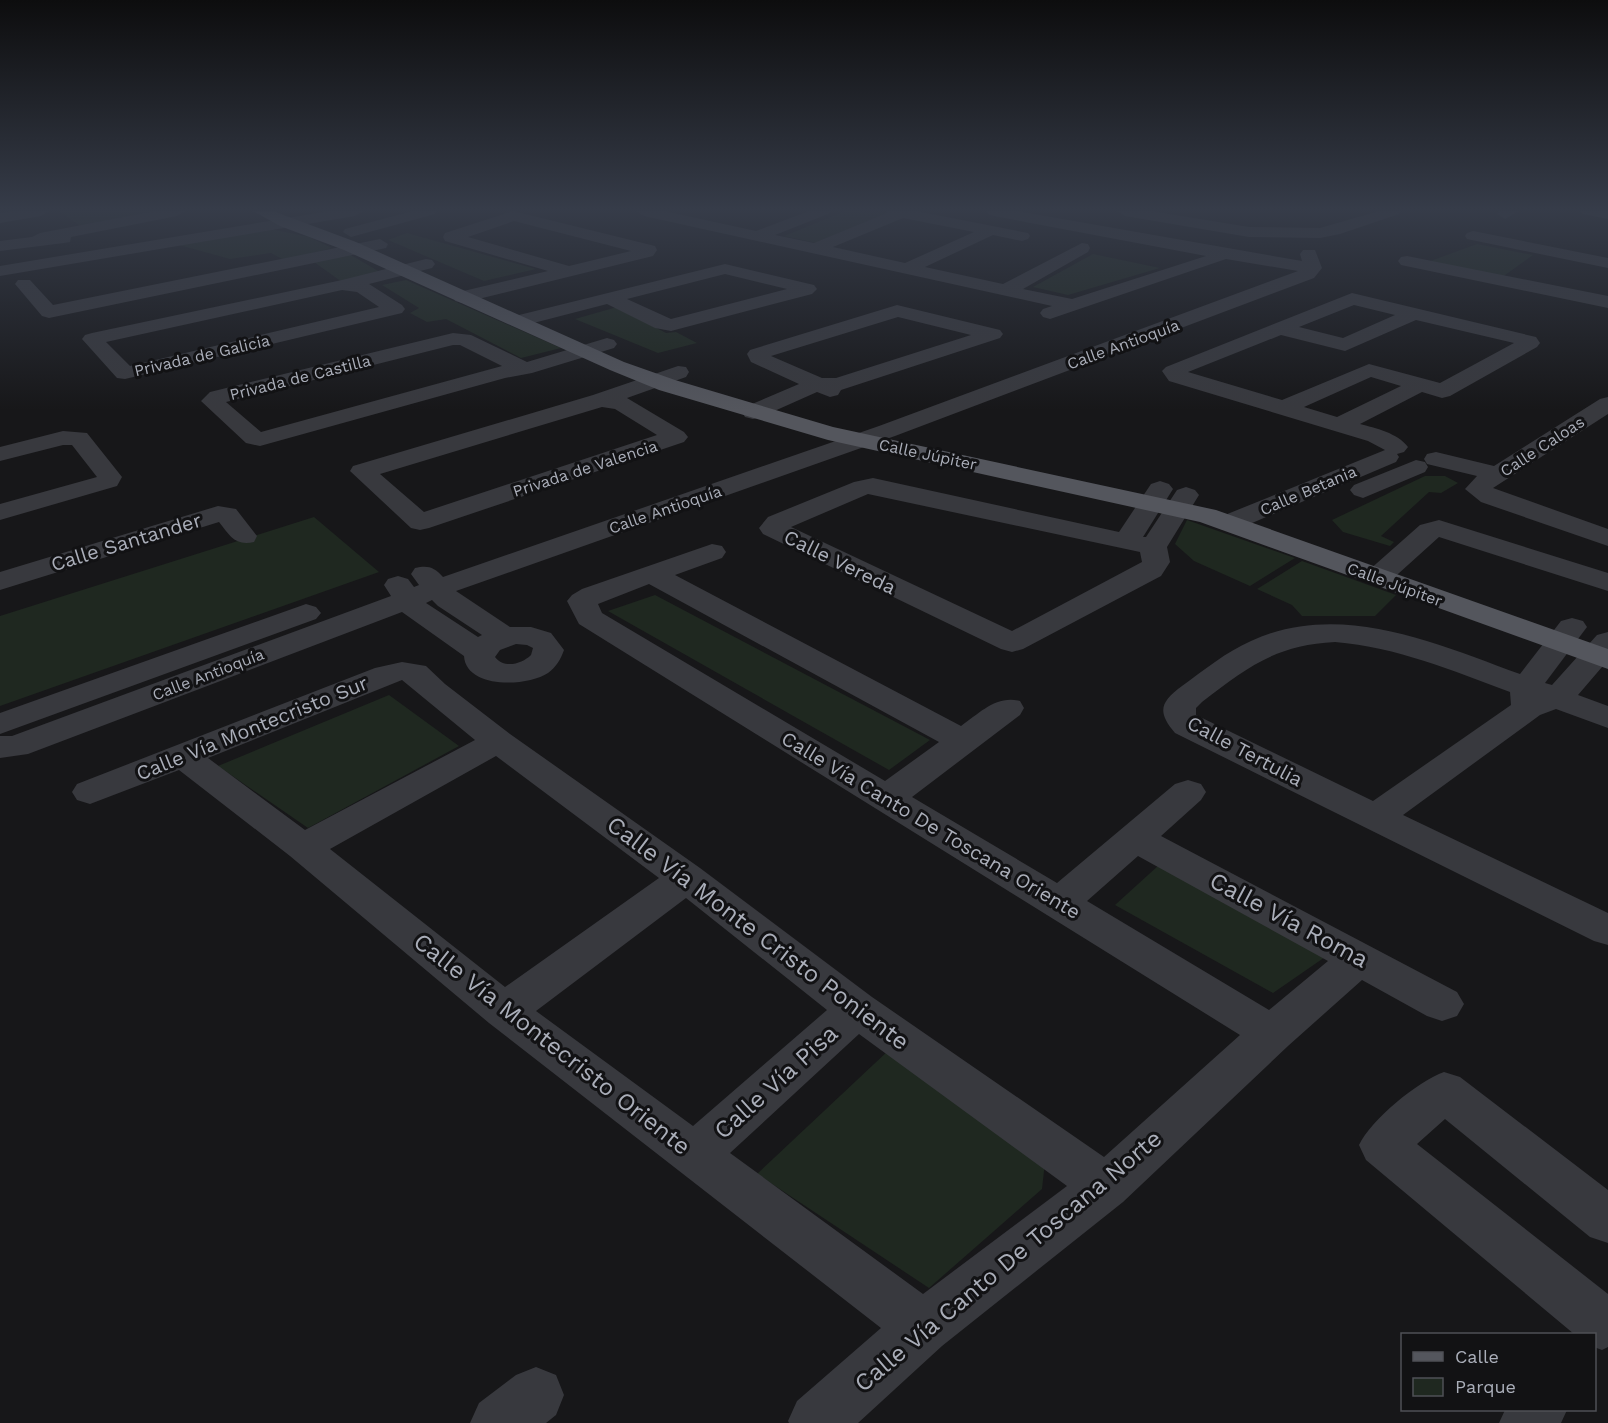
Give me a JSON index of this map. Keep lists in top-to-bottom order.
{
  "streets": {
    "main road": ["Calle Júpiter"],
    "street": [
      "Calle Antioquía",
      "Privada de Galicia",
      "Privada de Castilla",
      "Calle Caloas",
      "Privada de Valencia",
      "Calle Betania",
      "Calle Santander",
      "Calle Vereda",
      "Calle Vía Montecristo Sur",
      "Calle Tertulia",
      "Calle Vía Canto De Toscana Oriente",
      "Calle Vía Roma",
      "Calle Vía Monte Cristo Poniente",
      "Calle Vía Montecristo Oriente",
      "Calle Vía Pisa",
      "Calle Vía Canto De Toscana Norte"
    ]
  },
  "crossings": [
    ["Calle Antioquía", "Calle Júpiter"],
    ["Privada de Castilla", "Calle Júpiter"],
    ["Calle Júpiter", "Calle Betania"],
    ["Calle Júpiter", "Calle Vereda"],
    ["Calle Vía Montecristo Sur", "Calle Vía Monte Cristo Poniente"],
    ["Calle Vía Montecristo Sur", "Calle Vía Montecristo Oriente"],
    ["Calle Vía Canto De Toscana Oriente", "Calle Vía Canto De Toscana Norte"],
    ["Calle Vía Roma", "Calle Vía Canto De Toscana Norte"],
    ["Calle Vía Monte Cristo Poniente", "Calle Vía Pisa"],
    ["Calle Vía Monte Cristo Poniente", "Calle Vía Canto De Toscana Norte"],
    ["Calle Vía Montecristo Oriente", "Calle Vía Pisa"],
    ["Calle Vía Montecristo Oriente", "Calle Vía Canto De Toscana Norte"]
  ],
  "legend": ["Calle", "Parque"]
}
